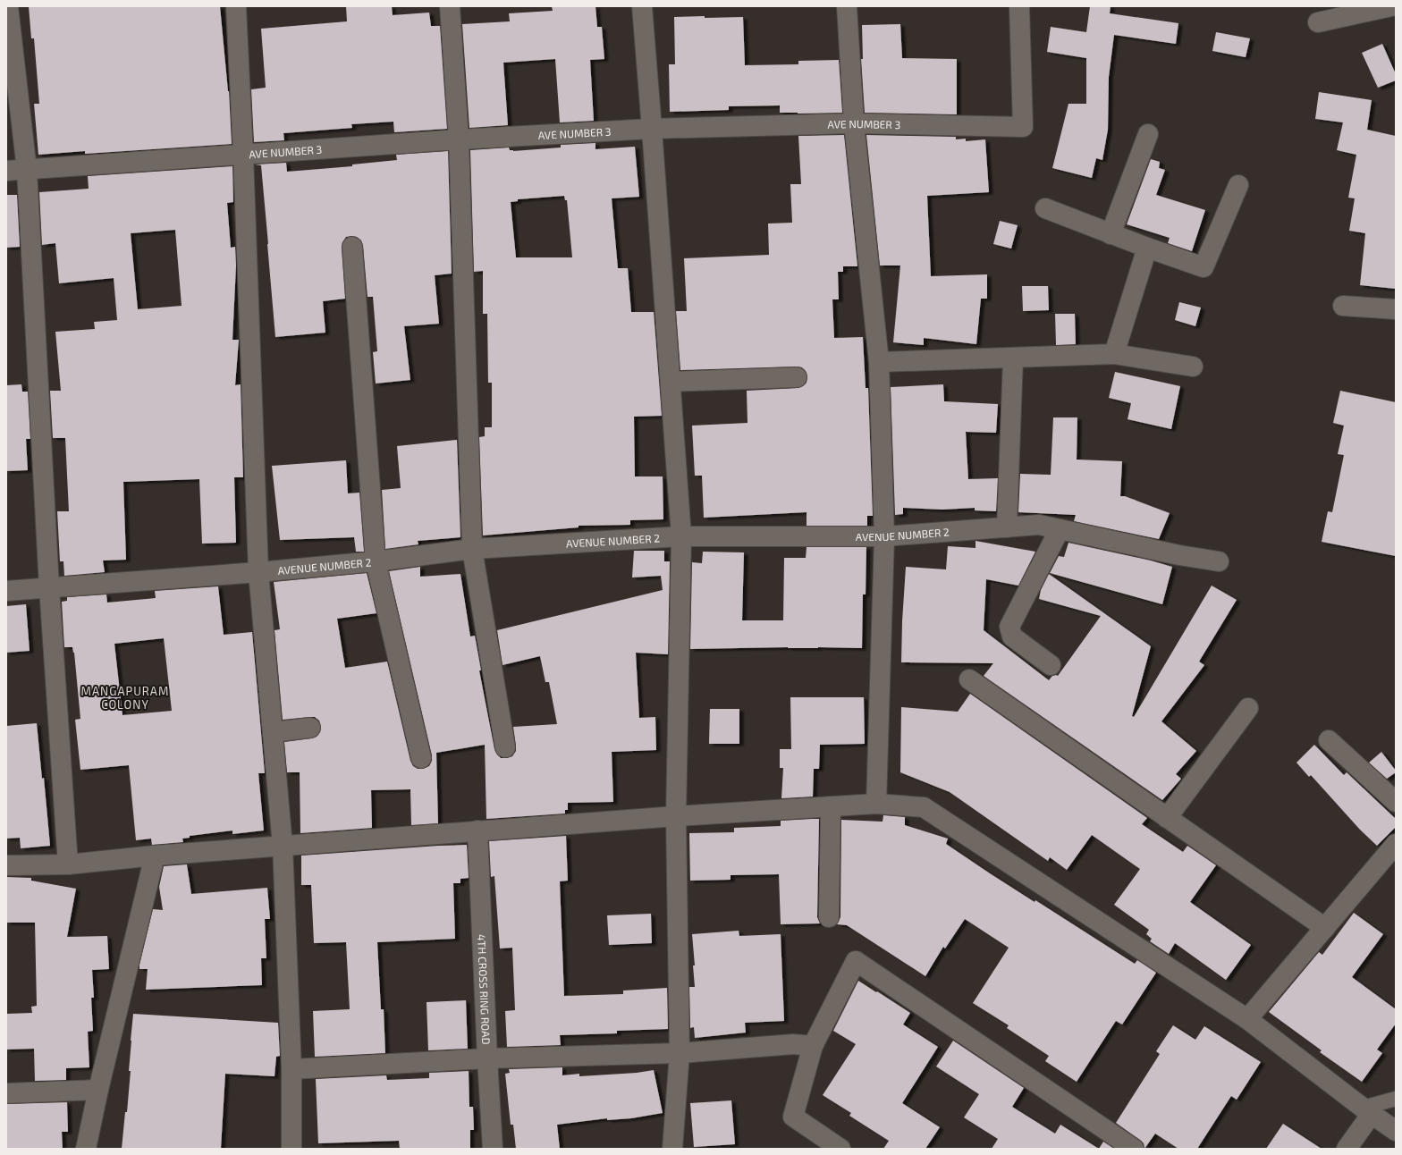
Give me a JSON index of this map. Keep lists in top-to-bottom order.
{
  "streets": {
    "street": ["AVE NUMBER 3", "AVENUE NUMBER 2", "4TH CROSS RING ROAD"]
  },
  "districts": ["MANGAPURAM COLONY"]
}
